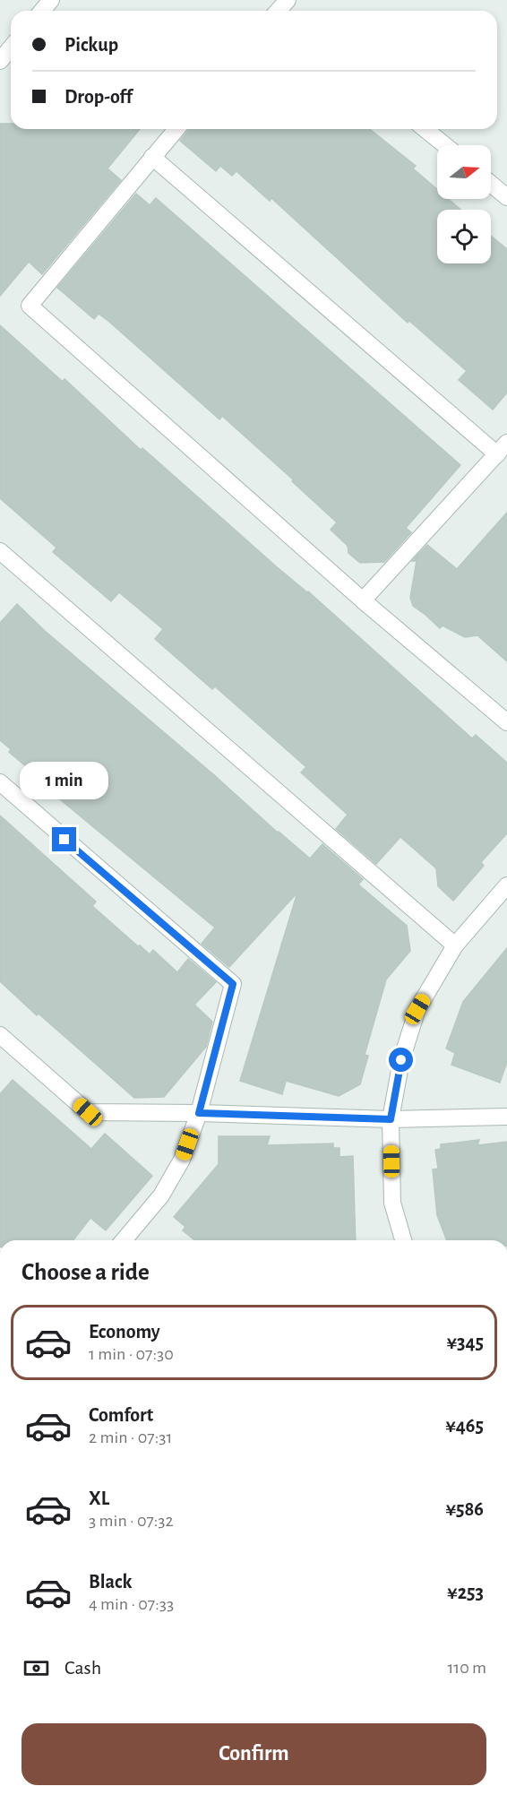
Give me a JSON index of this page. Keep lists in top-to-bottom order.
{
  "north": "right",
  "page": {
    "banner": ["Pickup", "Drop-off"],
    "bubble": "1 min",
    "heading": "Choose a ride",
    "list": [
      {
        "name": "Economy",
        "note": "1 min · 07:30",
        "value": "¥345"
      },
      {
        "name": "Comfort",
        "note": "2 min · 07:31",
        "value": "¥465"
      },
      {
        "name": "XL",
        "note": "3 min · 07:32",
        "value": "¥586"
      },
      {
        "name": "Black",
        "note": "4 min · 07:33",
        "value": "¥253"
      }
    ],
    "pay": ["Cash", "110 m"],
    "buttons": "Confirm"
  }
}
